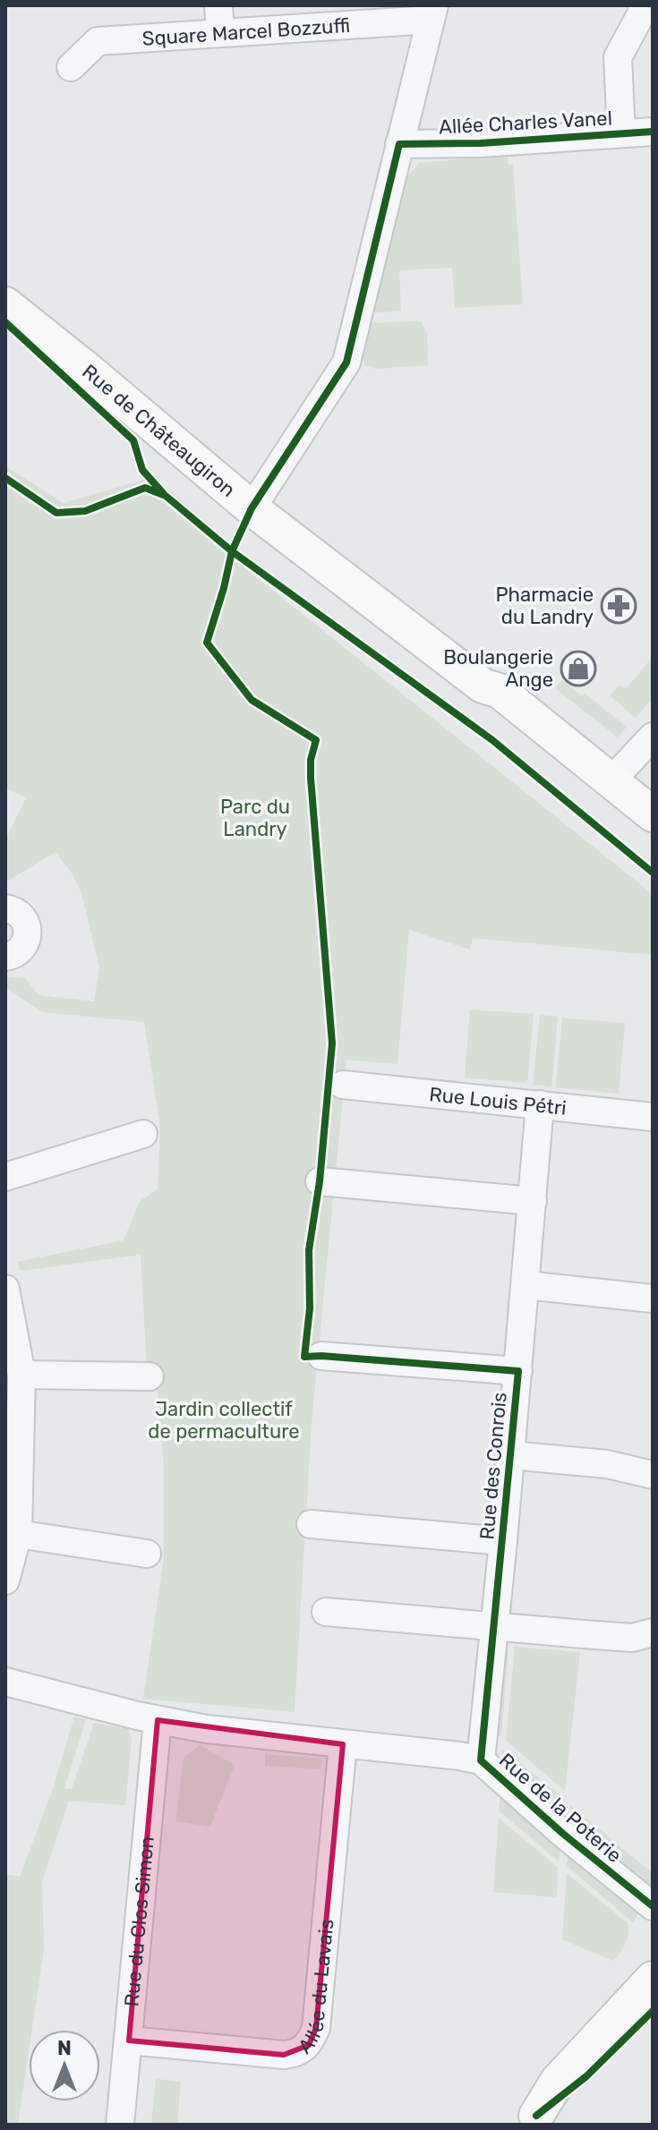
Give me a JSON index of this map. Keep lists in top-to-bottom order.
{
  "streets": {
    "main road": ["Rue de Châteaugiron"],
    "street": [
      "Square Marcel Bozzuffi",
      "Allée Charles Vanel",
      "Rue Louis Pétri",
      "Rue des Conrois",
      "Rue de la Poterie",
      "Rue du Clos Simon",
      "Allée du Lavais"
    ]
  },
  "crossings": [
    ["Rue Louis Pétri", "Rue des Conrois"],
    ["Rue des Conrois", "Rue de la Poterie"],
    ["Rue de la Poterie", "Rue du Clos Simon"],
    ["Rue de la Poterie", "Allée du Lavais"],
    ["Rue du Clos Simon", "Allée du Lavais"]
  ],
  "parks": ["Parc du Landry", "Jardin collectif de permaculture"],
  "places": {
    "pharmacy": ["Pharmacie du Landry"],
    "shop": ["Boulangerie Ange"]
  },
  "north": "top"
}
